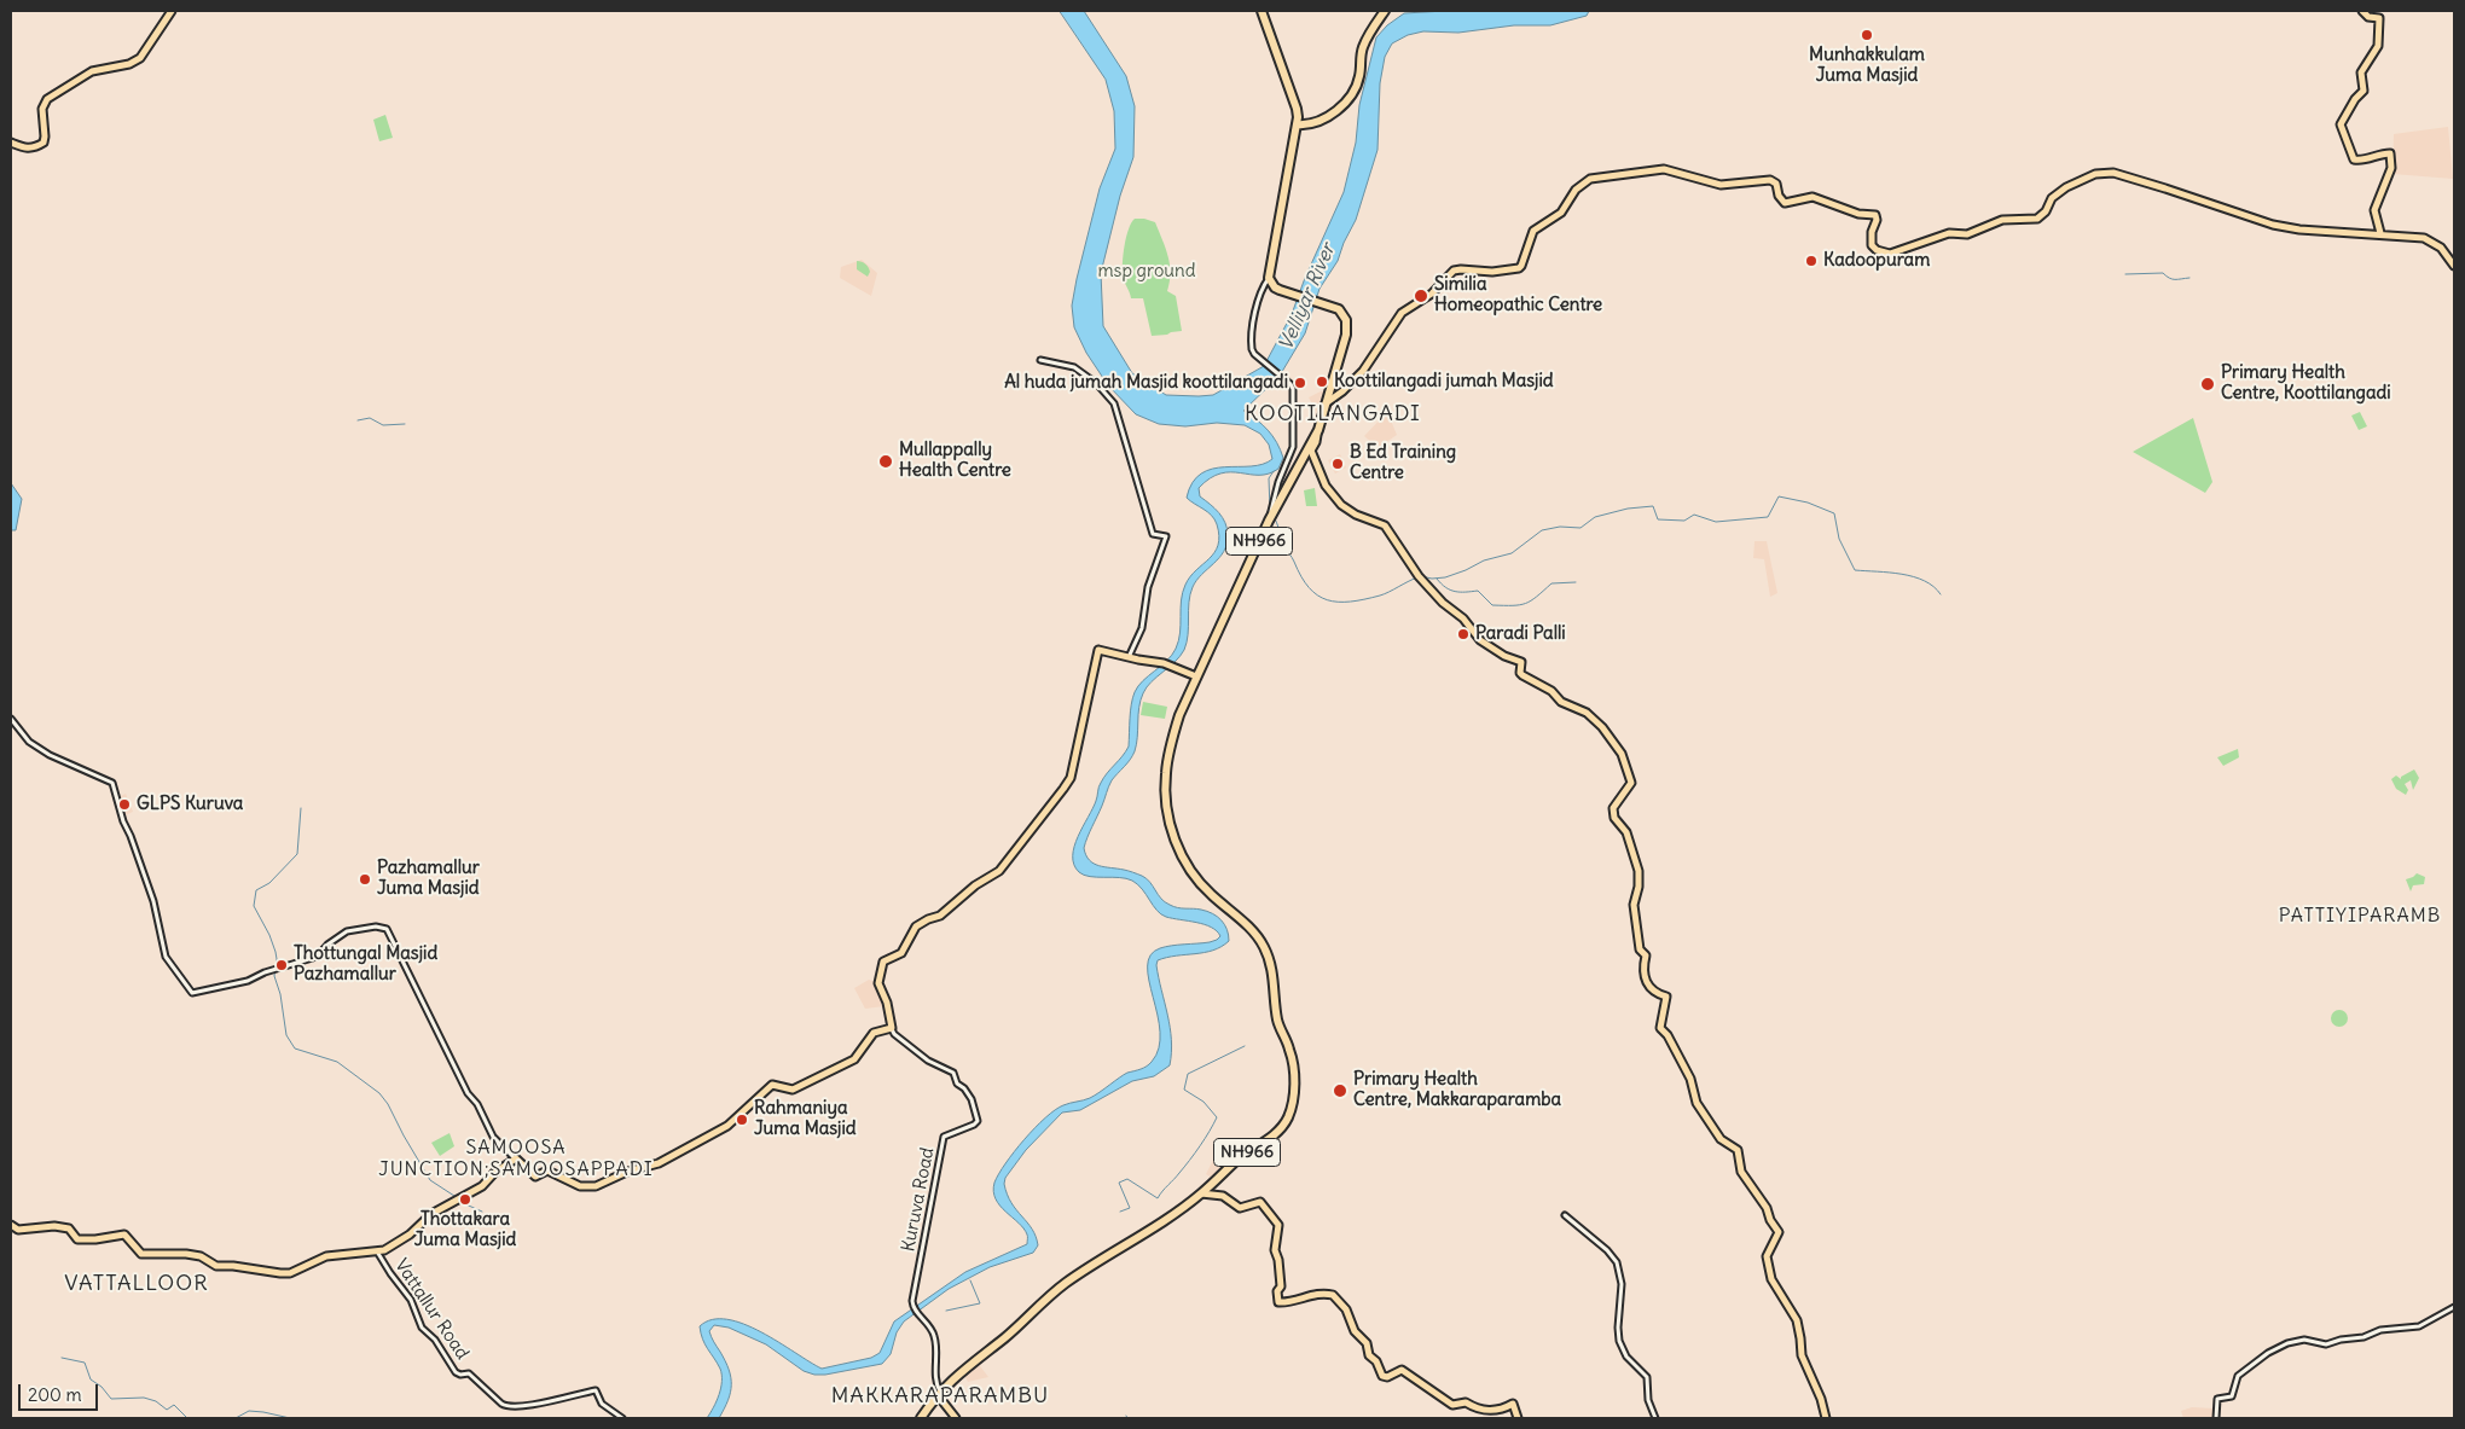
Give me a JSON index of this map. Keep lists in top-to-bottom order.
{
  "streets": {
    "highway": ["NH966"],
    "street": ["Kuruva Road", "Vattallur Road"]
  },
  "crossings": [
    ["NH966", "Kuruva Road"]
  ],
  "districts": [
    "KOOTILANGADI",
    "PATTIYIPARAMB",
    "SAMOOSA JUNCTION;SAMOOSAPPADI",
    "VATTALLOOR",
    "MAKKARAPARAMBU"
  ],
  "water": ["Velliyar River"],
  "parks": ["msp ground"],
  "places": [
    "Munhakkulam Juma Masjid",
    "Kadoopuram",
    "Similia Homeopathic Centre",
    "Koottilangadi jumah Masjid",
    "Al huda jumah Masjid koottilangadi",
    "Primary Health Centre, Koottilangadi",
    "Mullappally Health Centre",
    "B Ed Training Centre",
    "Paradi Palli",
    "GLPS Kuruva",
    "Pazhamallur Juma Masjid",
    "Thottungal Masjid Pazhamallur",
    "Primary Health Centre, Makkaraparamba",
    "Rahmaniya Juma Masjid",
    "Thottakara Juma Masjid"
  ],
  "scale_bar": "200 m"
}
